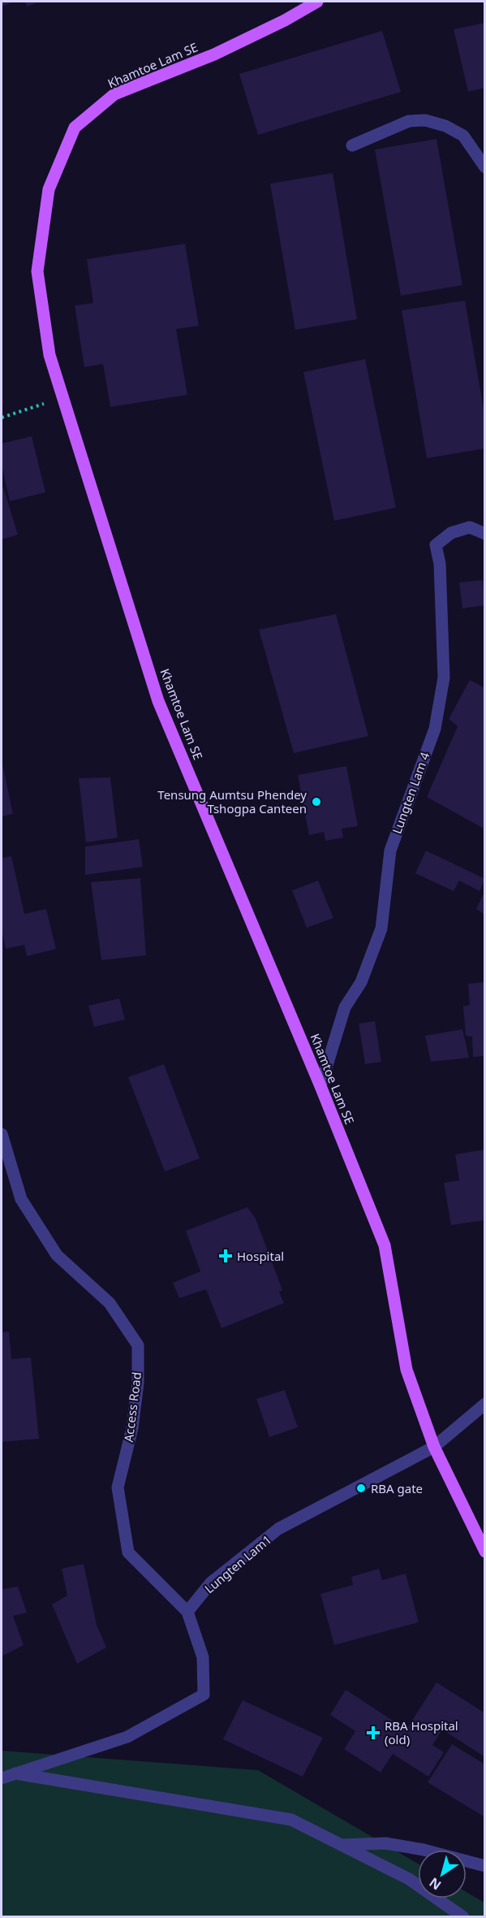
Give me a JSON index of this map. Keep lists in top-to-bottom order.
{
  "streets": {
    "main road": ["Khamtoe Lam SE"],
    "street": ["Lungten Lam 4", "Access Road", "Lungten Lam1"]
  },
  "crossings": [
    ["Khamtoe Lam SE", "Lungten Lam 4"],
    ["Khamtoe Lam SE", "Lungten Lam1"],
    ["Access Road", "Lungten Lam1"]
  ],
  "places": {
    "other": ["Tensung Aumtsu Phendey Tshogpa Canteen", "RBA gate"],
    "health": ["Hospital", "RBA Hospital (old)"]
  },
  "north": "bottom left"
}
